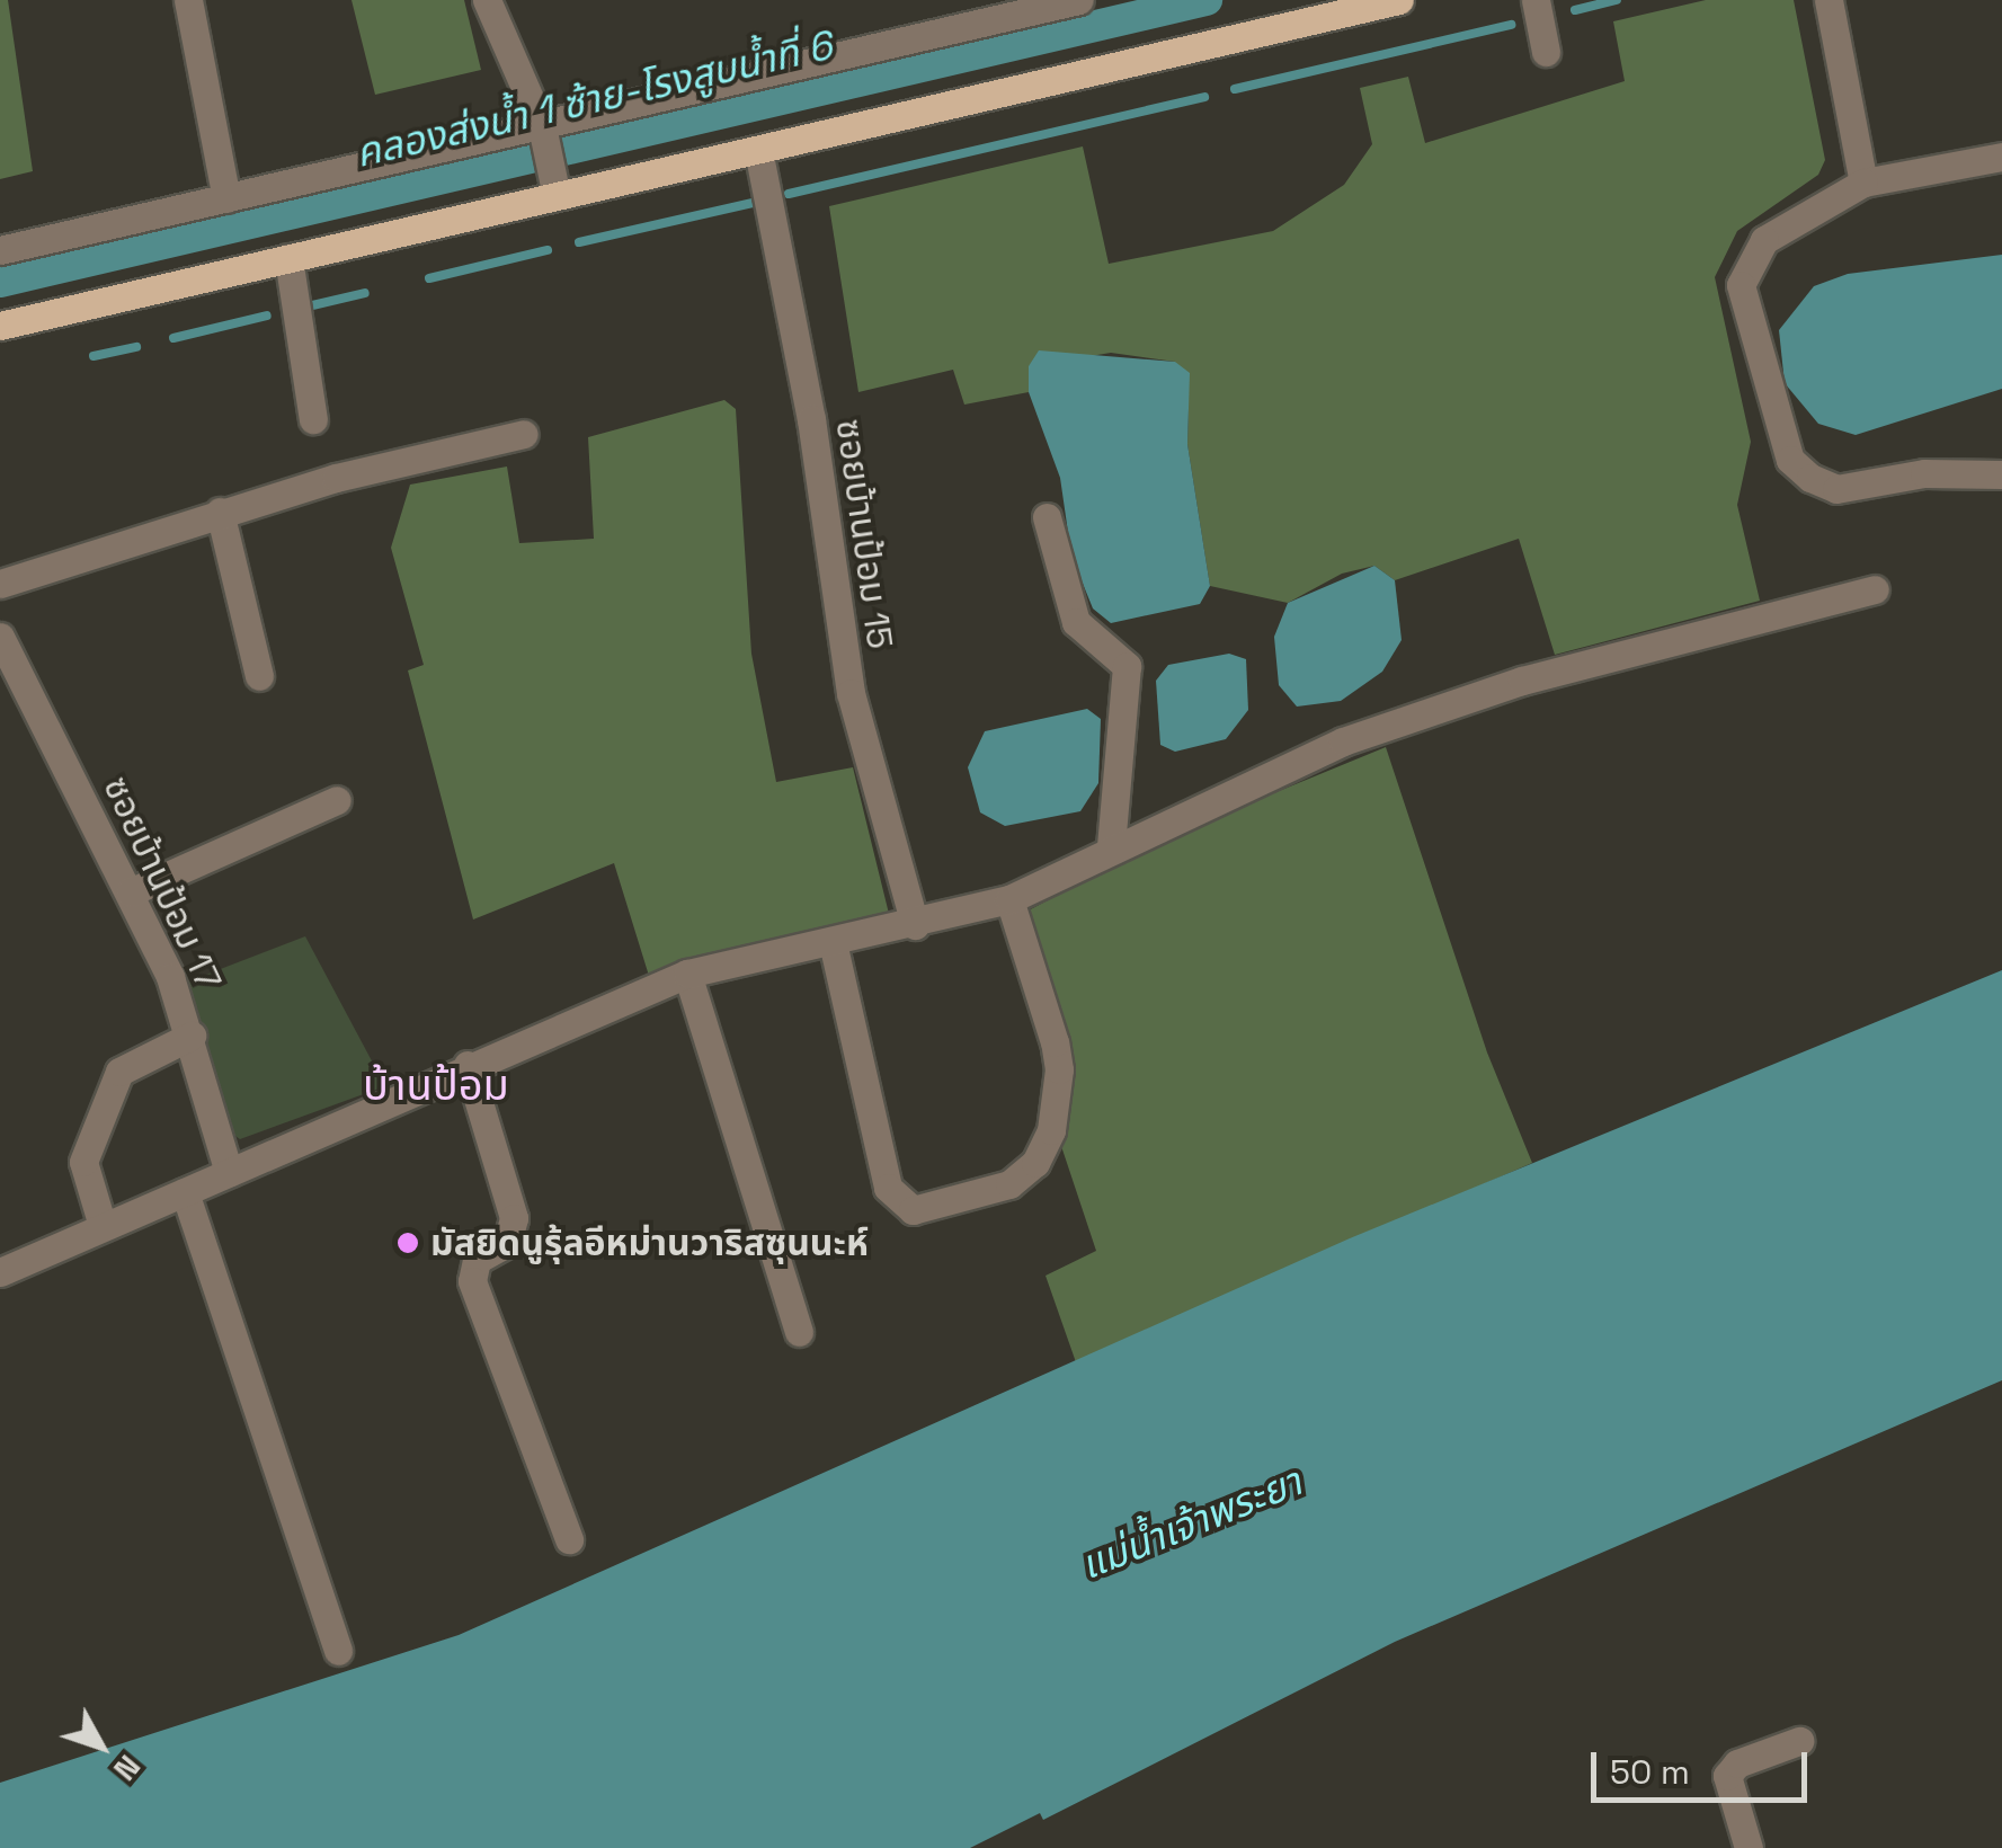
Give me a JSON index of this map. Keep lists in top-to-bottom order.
{
  "streets": {
    "street": ["ซอยบ้านป้อม 15", "ซอยบ้านป้อม 17"]
  },
  "districts": ["บ้านป้อม"],
  "water": ["คลองส่งน้ำ 1 ซ้าย-โรงสูบน้ำที่ 6", "แม่น้ำเจ้าพระยา"],
  "places": ["มัสยิดนูรุ้ลอีหม่านวาริสซุนนะห์"],
  "scale_bar": "50 m",
  "north": "bottom right"
}
